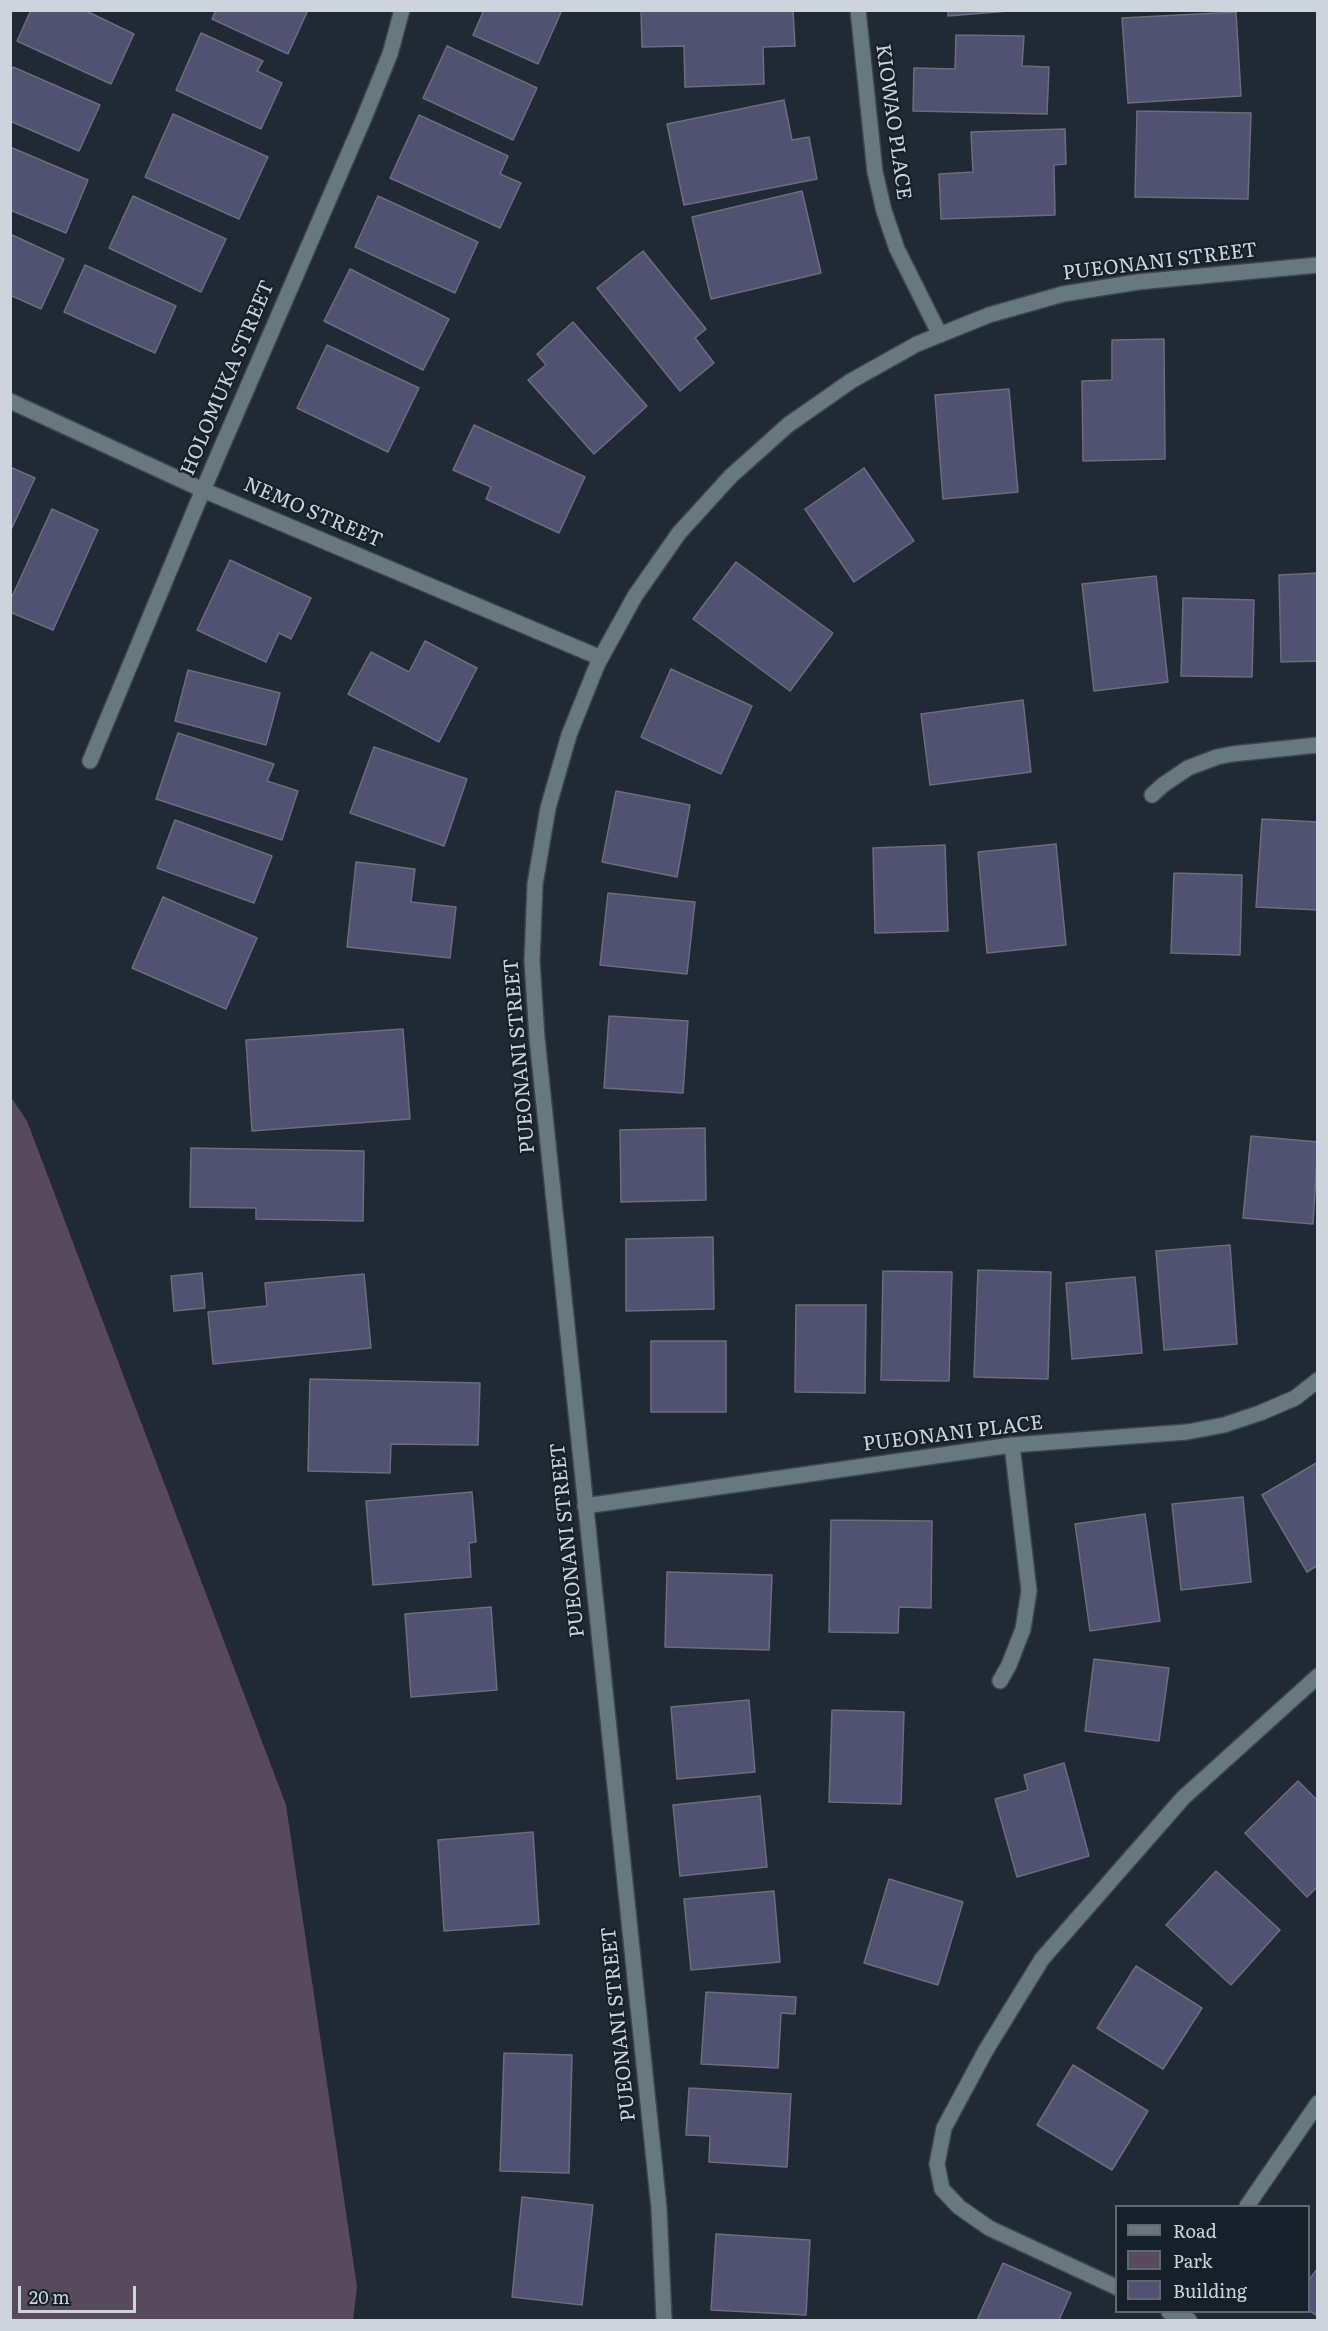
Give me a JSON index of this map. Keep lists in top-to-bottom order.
{
  "streets": {
    "street": [
      "KIOWAO PLACE",
      "PUEONANI STREET",
      "HOLOMUKA STREET",
      "NEMO STREET",
      "PUEONANI PLACE"
    ]
  },
  "crossings": [
    ["KIOWAO PLACE", "PUEONANI STREET"],
    ["PUEONANI STREET", "NEMO STREET"],
    ["PUEONANI STREET", "PUEONANI PLACE"],
    ["HOLOMUKA STREET", "NEMO STREET"]
  ],
  "legend": ["Road", "Park", "Building"],
  "scale_bar": "20 m"
}
